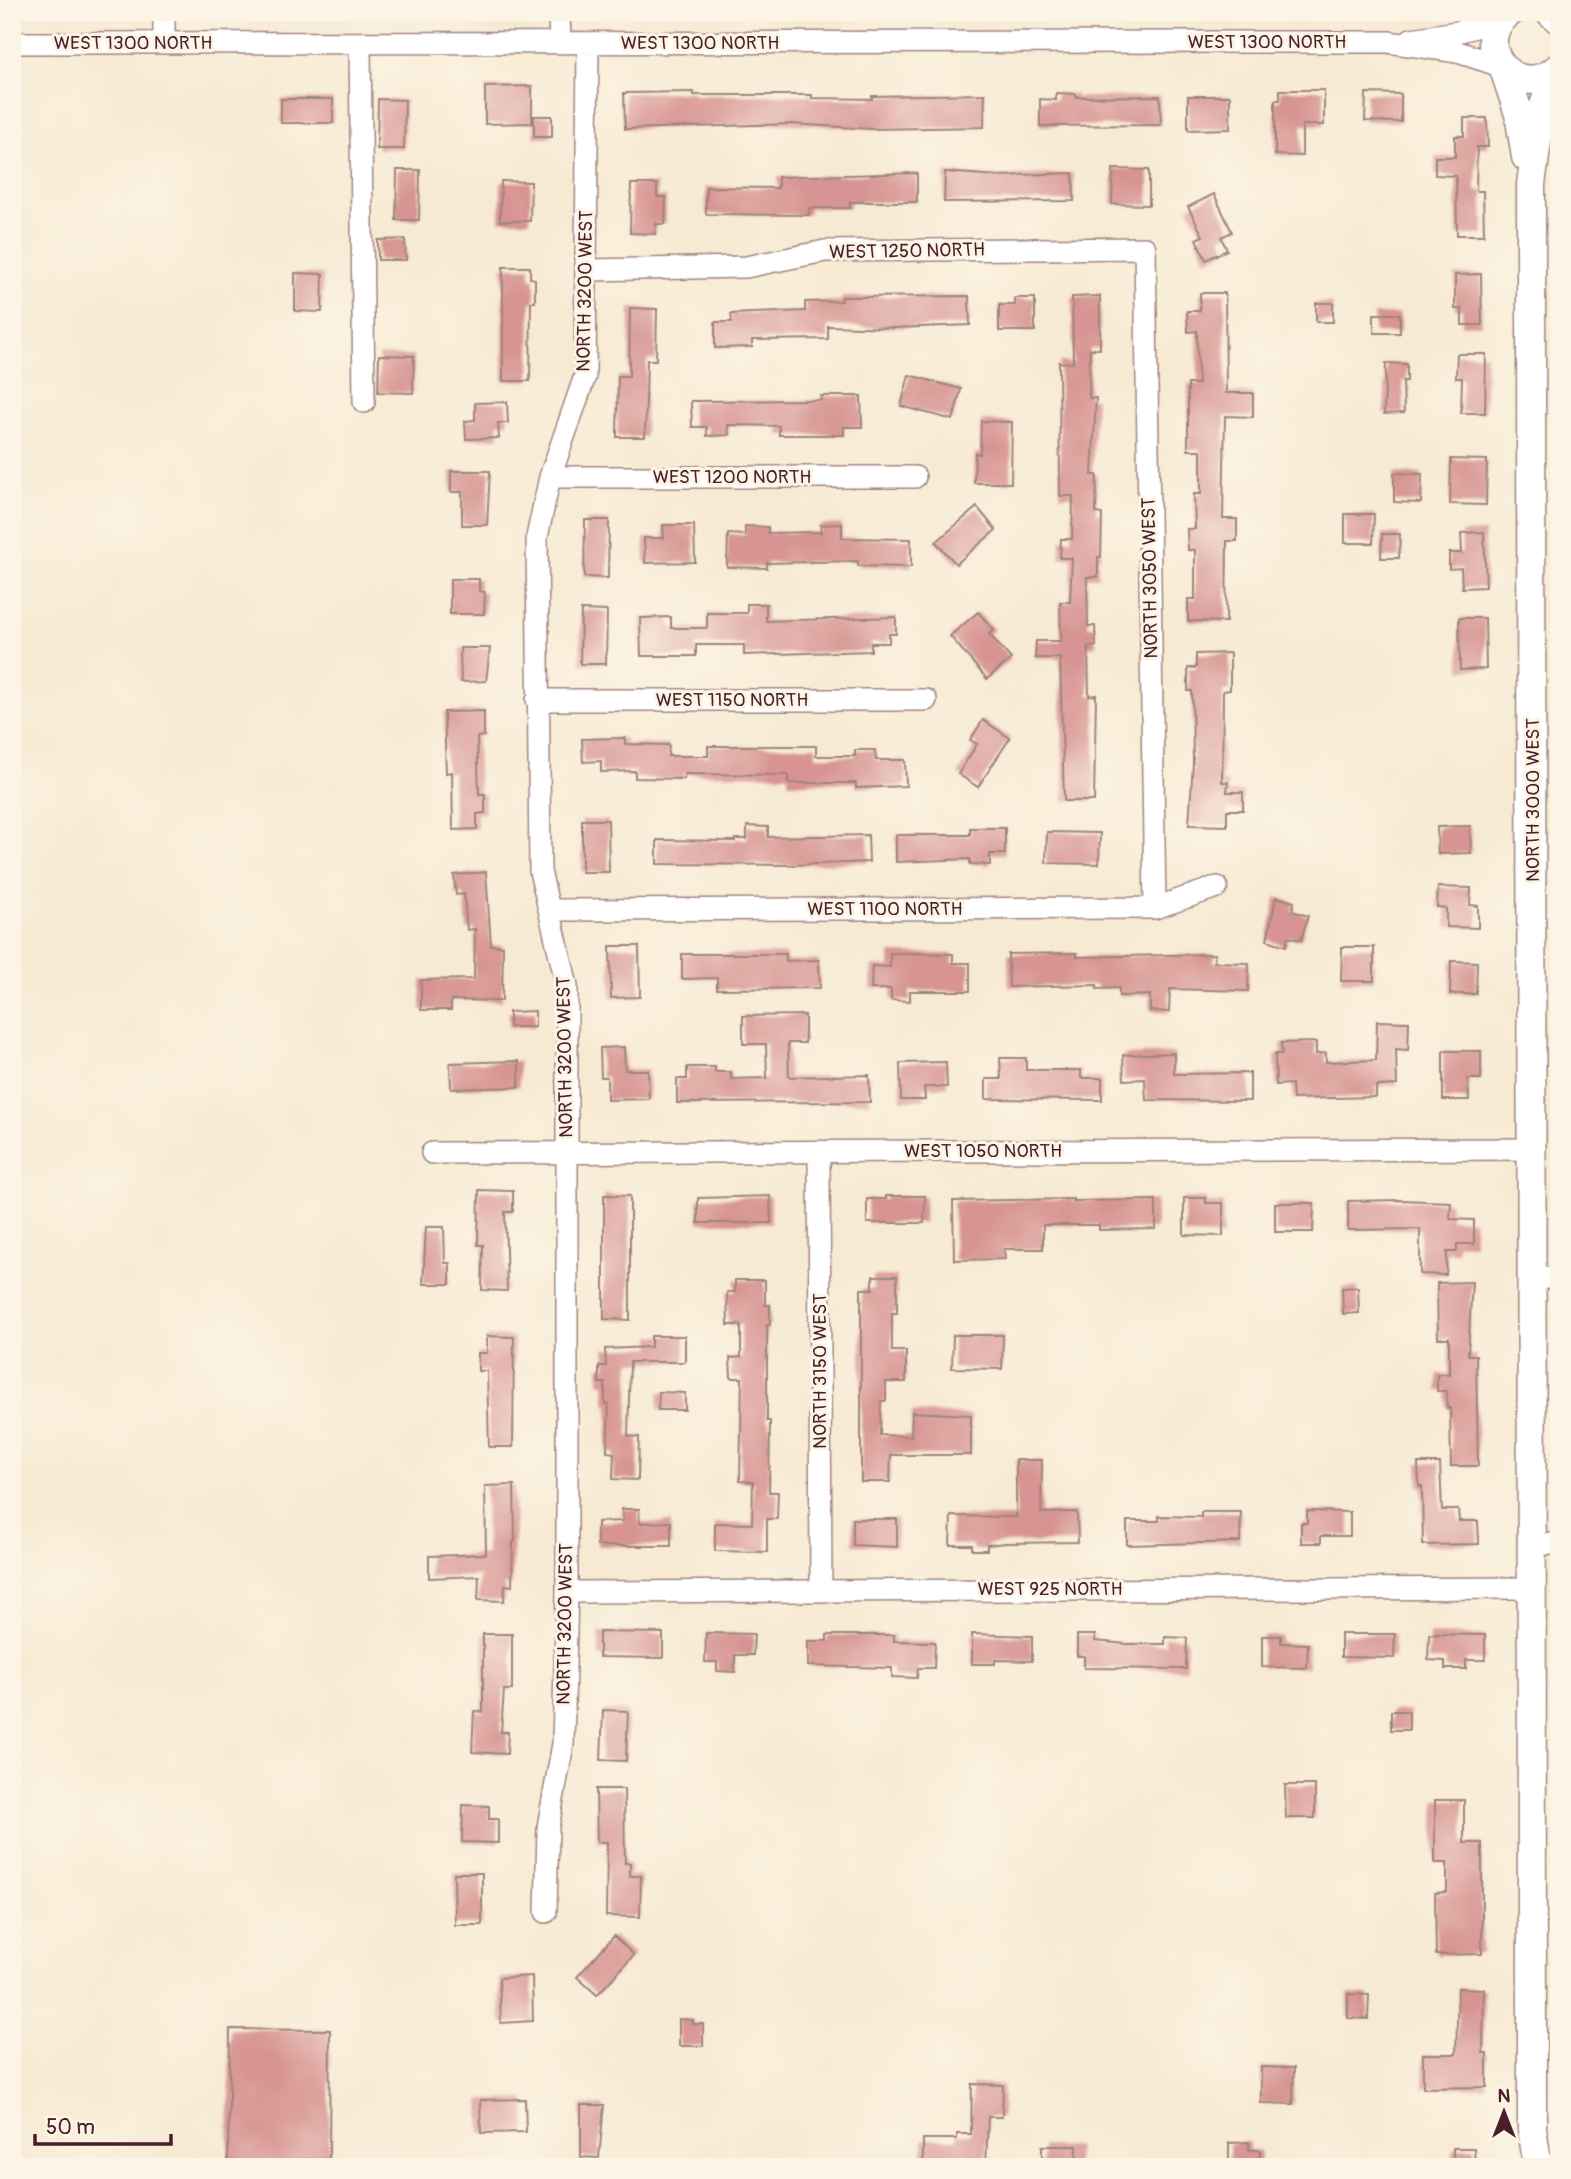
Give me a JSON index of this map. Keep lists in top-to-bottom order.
{
  "streets": {
    "main road": ["NORTH 3000 WEST"],
    "street": [
      "WEST 1300 NORTH",
      "WEST 1250 NORTH",
      "NORTH 3200 WEST",
      "WEST 1200 NORTH",
      "NORTH 3050 WEST",
      "WEST 1150 NORTH",
      "WEST 1100 NORTH",
      "WEST 1050 NORTH",
      "NORTH 3150 WEST",
      "WEST 925 NORTH"
    ]
  },
  "crossings": [
    ["WEST 1300 NORTH", "NORTH 3200 WEST"],
    ["WEST 1300 NORTH", "NORTH 3000 WEST"],
    ["WEST 1250 NORTH", "NORTH 3200 WEST"],
    ["WEST 1250 NORTH", "NORTH 3050 WEST"],
    ["NORTH 3200 WEST", "WEST 1200 NORTH"],
    ["NORTH 3200 WEST", "WEST 1150 NORTH"],
    ["NORTH 3200 WEST", "WEST 1100 NORTH"],
    ["NORTH 3200 WEST", "WEST 1050 NORTH"],
    ["NORTH 3200 WEST", "WEST 925 NORTH"],
    ["NORTH 3050 WEST", "WEST 1100 NORTH"],
    ["NORTH 3000 WEST", "WEST 1050 NORTH"],
    ["NORTH 3000 WEST", "WEST 925 NORTH"],
    ["WEST 1050 NORTH", "NORTH 3150 WEST"],
    ["NORTH 3150 WEST", "WEST 925 NORTH"]
  ],
  "scale_bar": "50 m",
  "north": "top"
}
